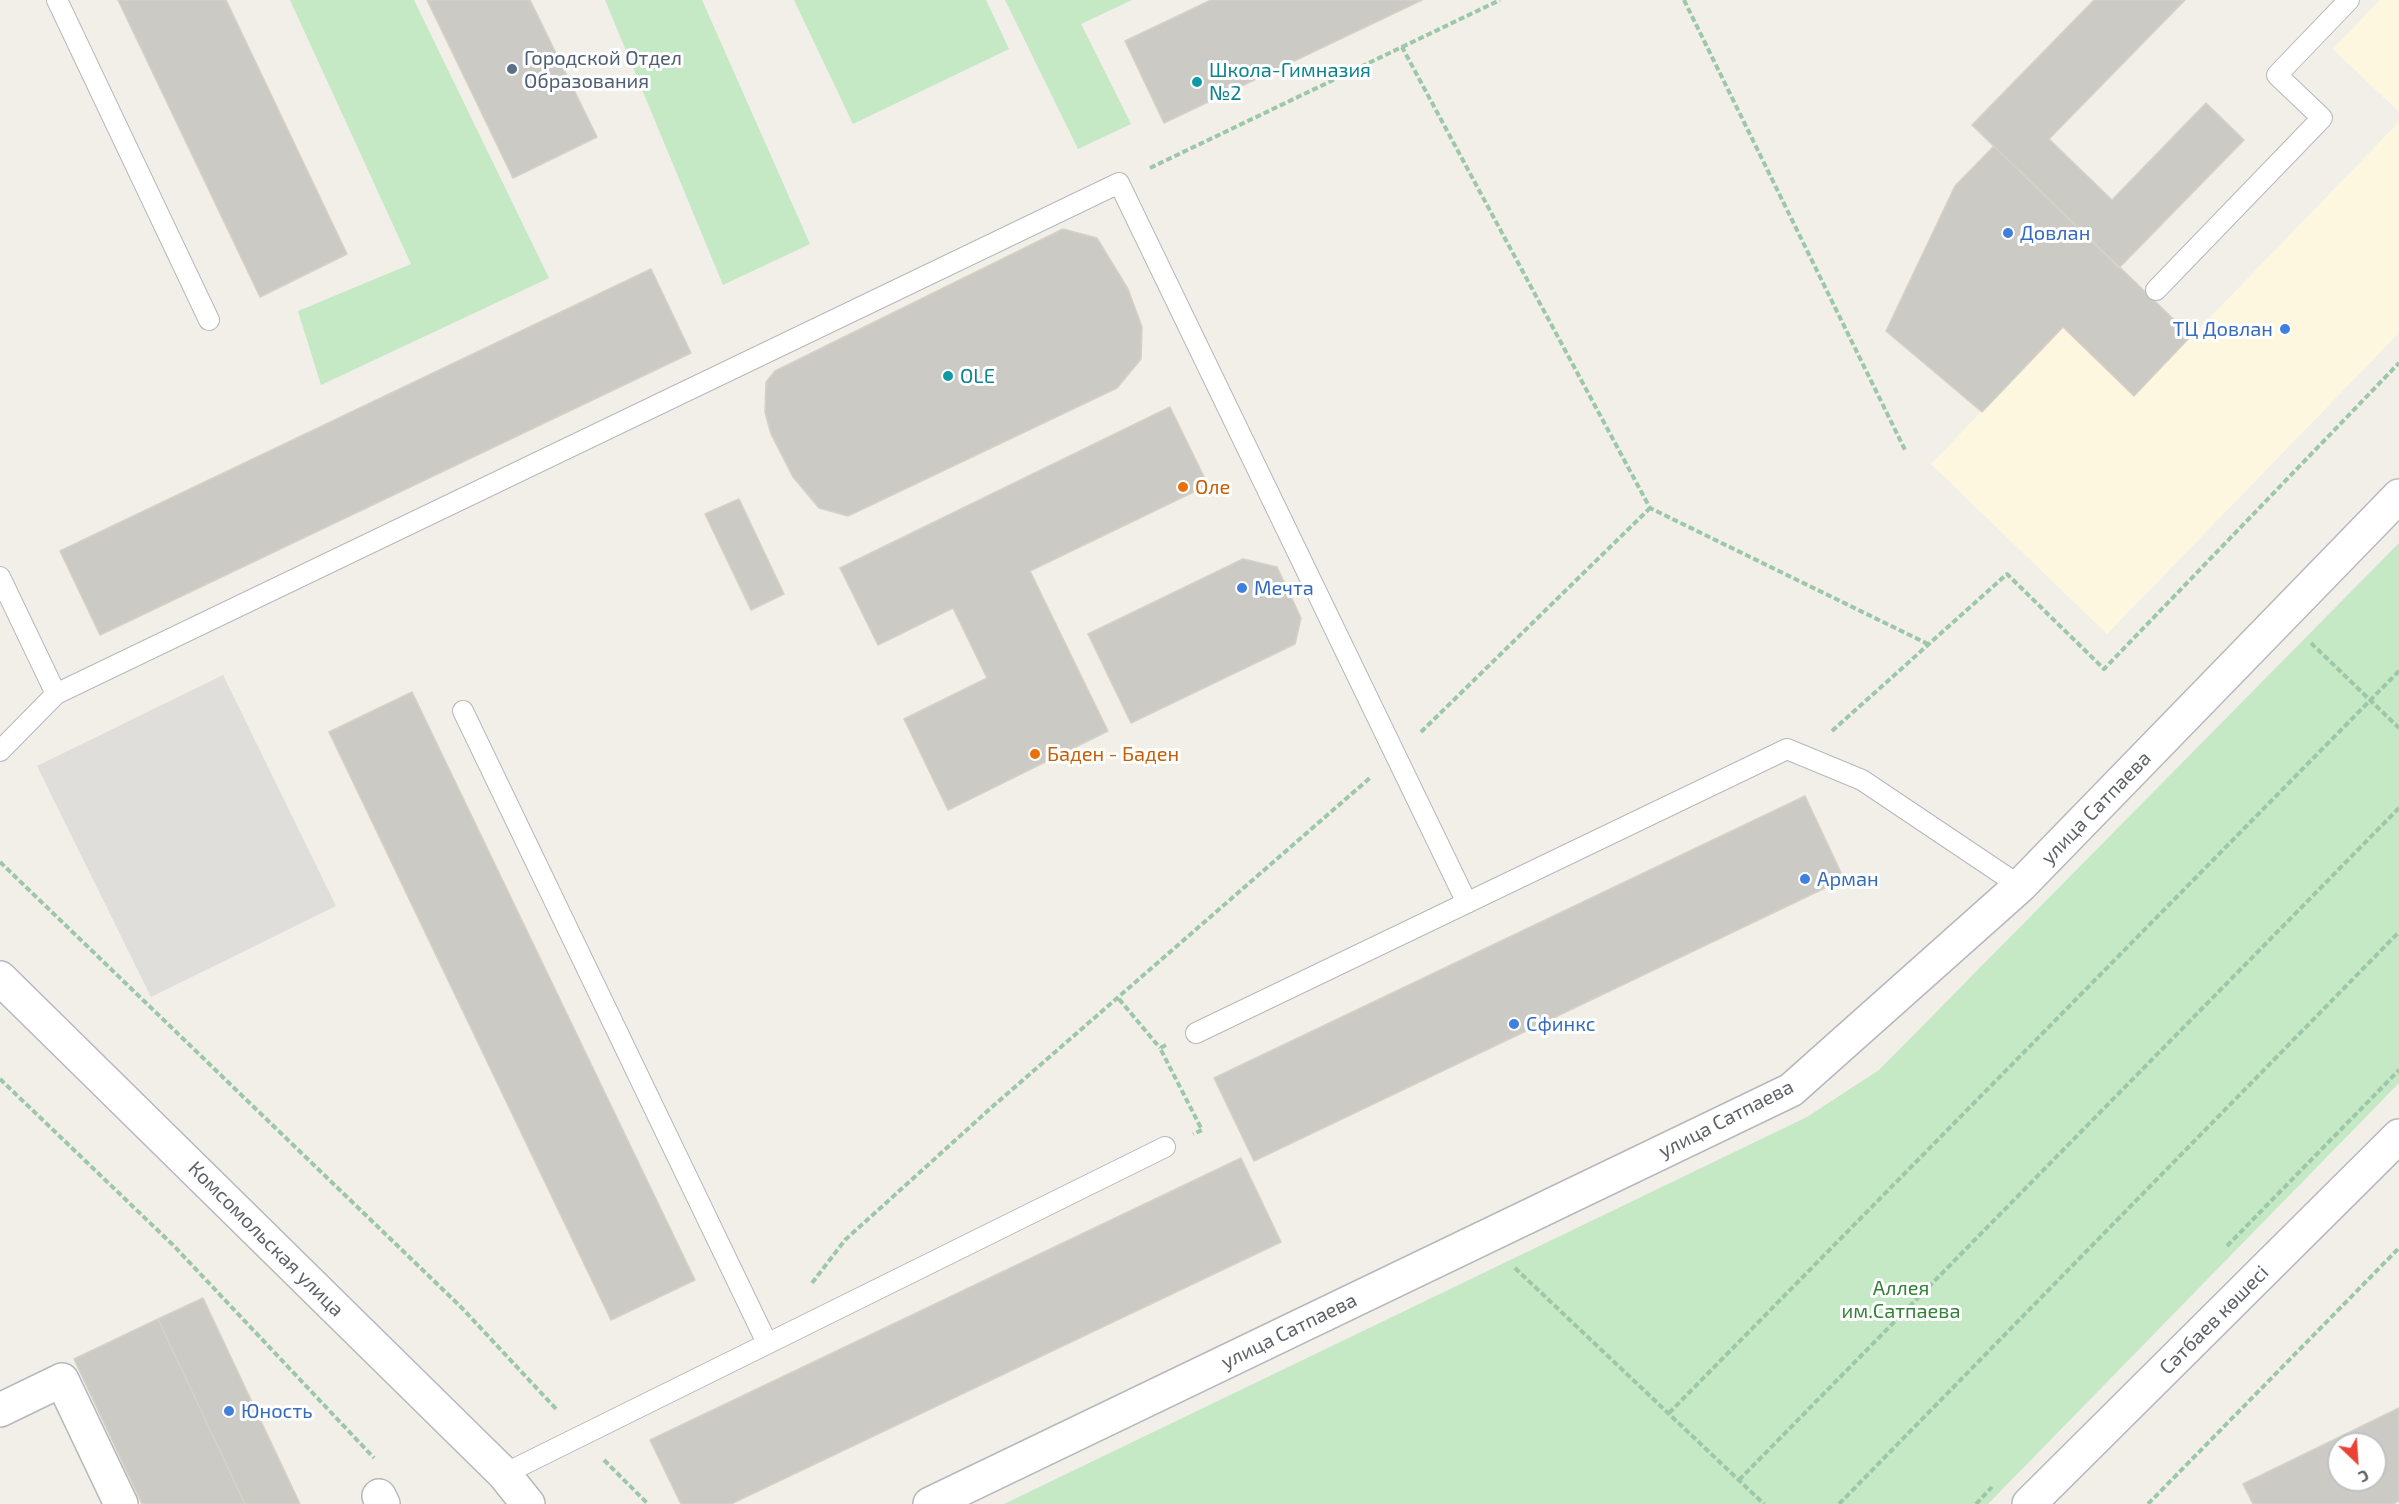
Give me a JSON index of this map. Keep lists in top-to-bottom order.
{
  "streets": {
    "street": ["улица Сатпаева", "Комсомольская улица", "Сәтбаев көшесі"]
  },
  "parks": ["Аллея им.Сатпаева"],
  "places": [
    "Городской Отдел Образования",
    "Школа-Гимназия №2",
    "Довлан",
    "ТЦ Довлан",
    "OLE",
    "Оле",
    "Мечта",
    "Баден - Баден",
    "Арман",
    "Сфинкс",
    "Юность"
  ],
  "north": "bottom right"
}
